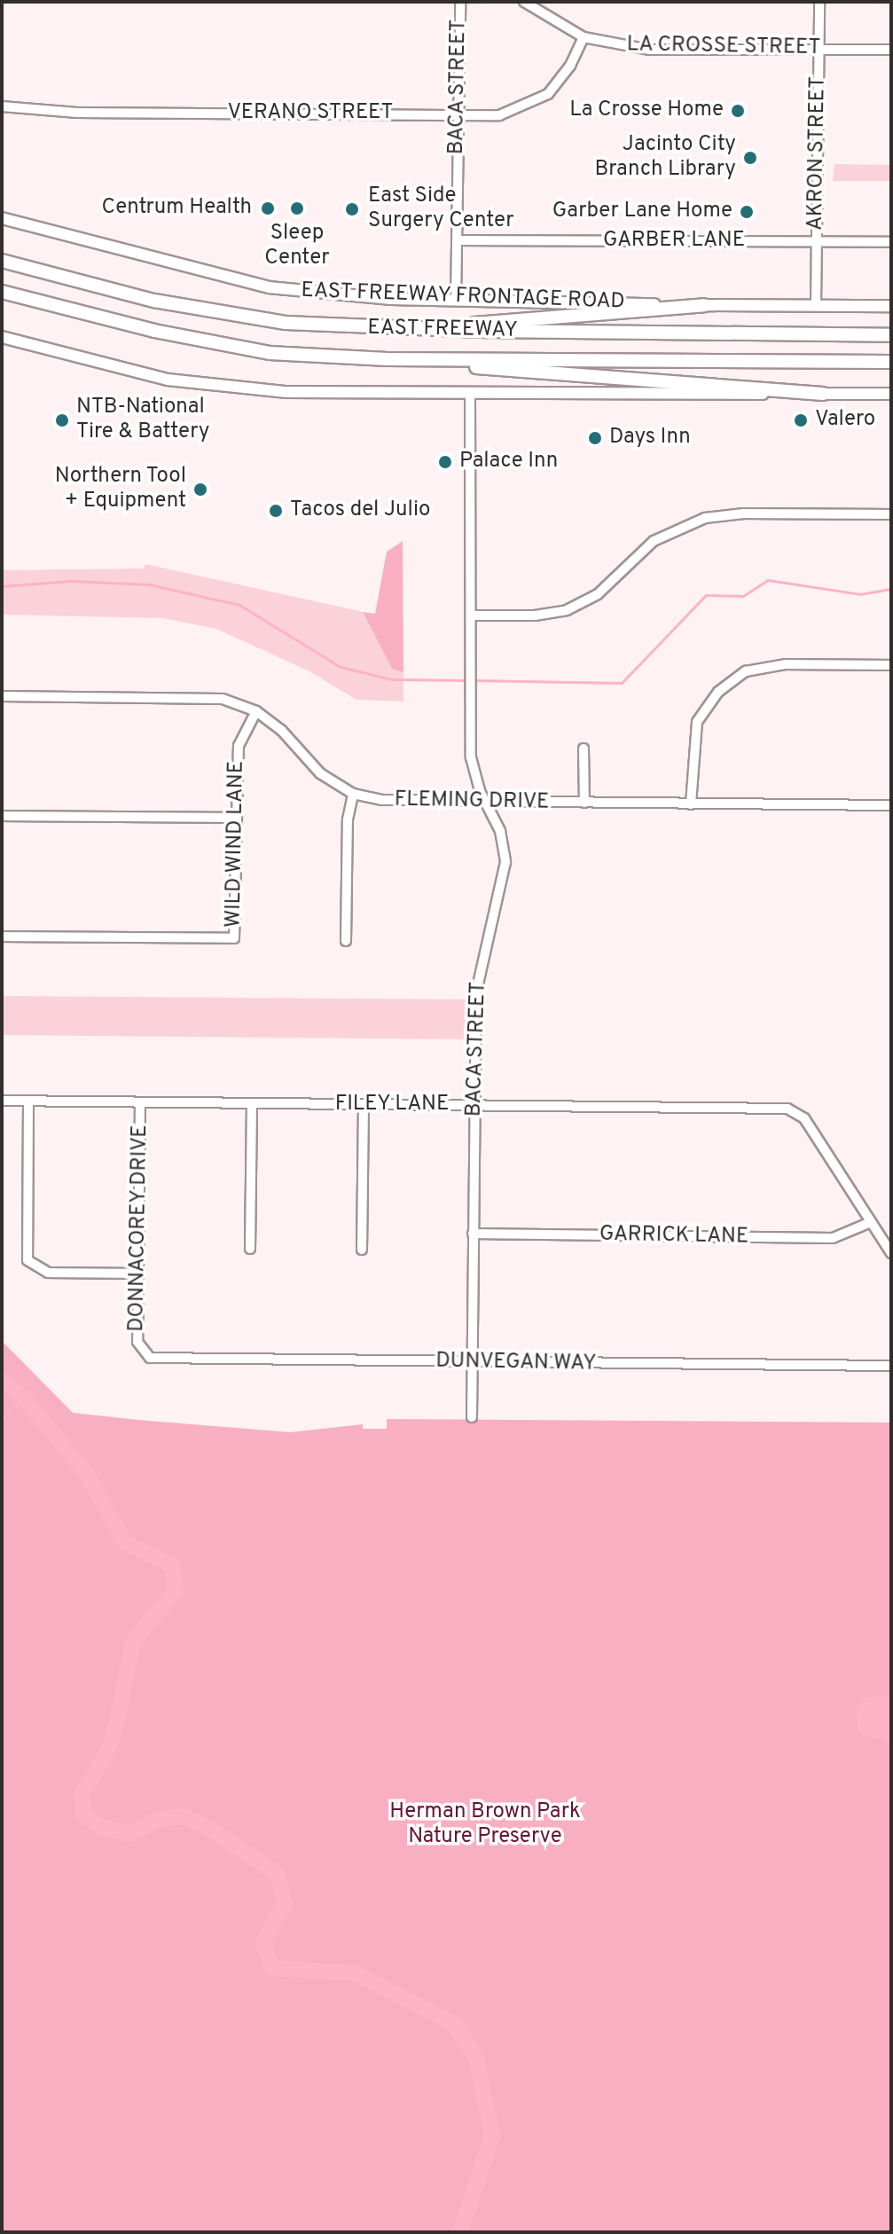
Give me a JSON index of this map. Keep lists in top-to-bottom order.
{
  "streets": {
    "highway": ["EAST FREEWAY"],
    "main road": ["EAST FREEWAY FRONTAGE ROAD"],
    "street": [
      "LA CROSSE STREET",
      "BACA STREET",
      "VERANO STREET",
      "AKRON STREET",
      "GARBER LANE",
      "FLEMING DRIVE",
      "WILD WIND LANE",
      "FILEY LANE",
      "DONNACOREY DRIVE",
      "GARRICK LANE",
      "DUNVEGAN WAY"
    ]
  },
  "crossings": [
    ["LA CROSSE STREET", "VERANO STREET"],
    ["LA CROSSE STREET", "AKRON STREET"],
    ["BACA STREET", "VERANO STREET"],
    ["BACA STREET", "GARBER LANE"],
    ["BACA STREET", "EAST FREEWAY FRONTAGE ROAD"],
    ["BACA STREET", "FLEMING DRIVE"],
    ["BACA STREET", "FILEY LANE"],
    ["BACA STREET", "GARRICK LANE"],
    ["BACA STREET", "DUNVEGAN WAY"],
    ["AKRON STREET", "GARBER LANE"],
    ["AKRON STREET", "EAST FREEWAY FRONTAGE ROAD"],
    ["FLEMING DRIVE", "WILD WIND LANE"],
    ["FILEY LANE", "DONNACOREY DRIVE"],
    ["FILEY LANE", "GARRICK LANE"],
    ["DONNACOREY DRIVE", "DUNVEGAN WAY"]
  ],
  "parks": ["Herman Brown Park Nature Preserve"],
  "places": [
    "La Crosse Home",
    "Jacinto City Branch Library",
    "Centrum Health",
    "Sleep Center",
    "East Side Surgery Center",
    "Garber Lane Home",
    "NTB-National Tire & Battery",
    "Valero",
    "Days Inn",
    "Palace Inn",
    "Northern Tool + Equipment",
    "Tacos del Julio"
  ]
}
